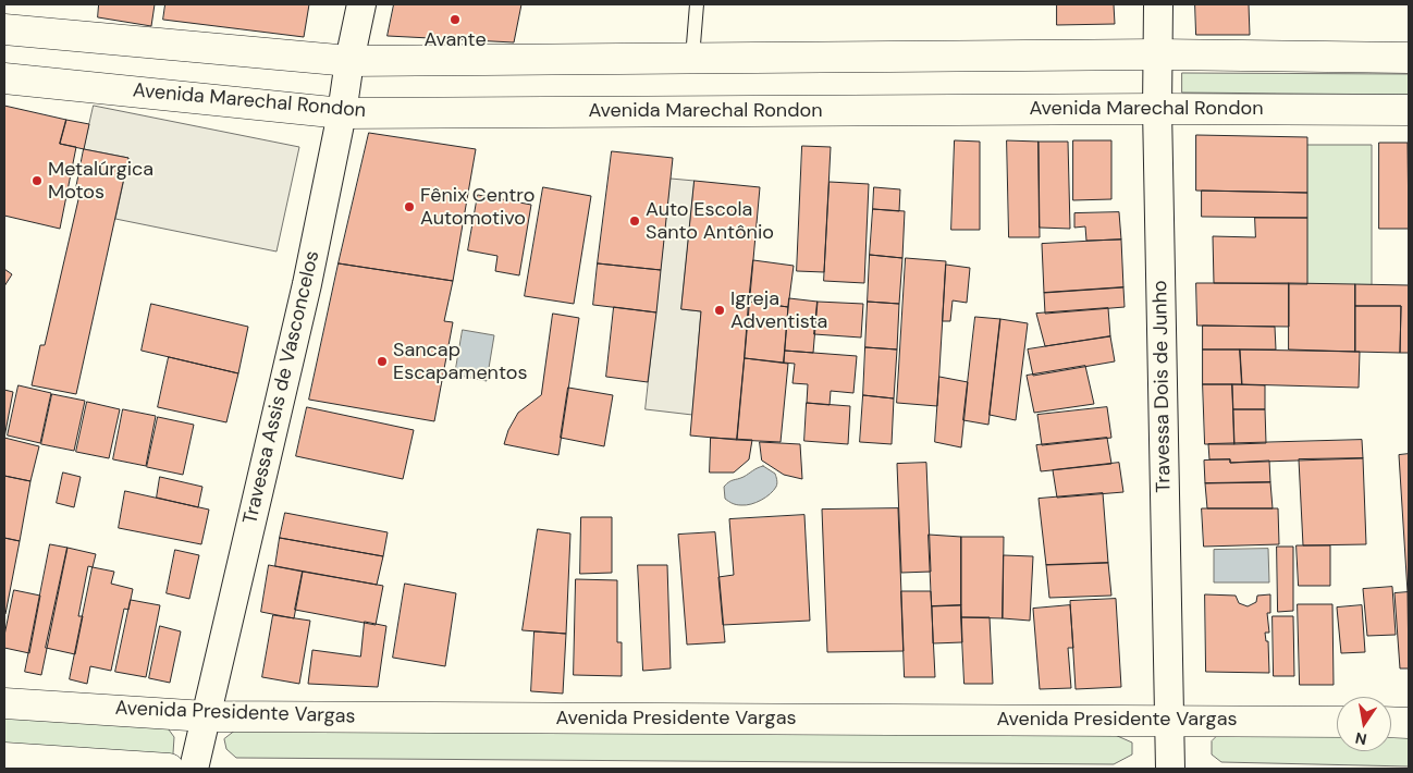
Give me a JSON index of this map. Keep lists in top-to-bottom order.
{
  "streets": {
    "street": [
      "Avenida Marechal Rondon",
      "Travessa Dois de Junho",
      "Travessa Assis de Vasconcelos",
      "Avenida Presidente Vargas"
    ]
  },
  "crossings": [
    ["Avenida Marechal Rondon", "Travessa Dois de Junho"],
    ["Avenida Marechal Rondon", "Travessa Assis de Vasconcelos"],
    ["Travessa Dois de Junho", "Avenida Presidente Vargas"],
    ["Travessa Assis de Vasconcelos", "Avenida Presidente Vargas"]
  ],
  "places": [
    "Avante",
    "Metalúrgica Motos",
    "Fênix Centro Automotivo",
    "Auto Escola Santo Antônio",
    "Igreja Adventista",
    "Sancap Escapamentos"
  ],
  "north": "bottom"
}
